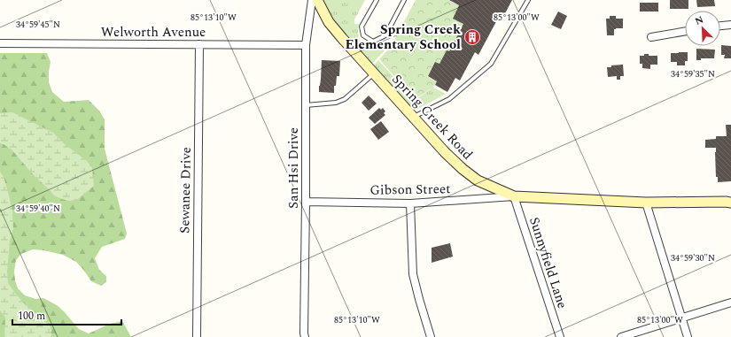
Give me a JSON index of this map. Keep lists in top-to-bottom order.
{
  "streets": {
    "street": [
      "Welworth Avenue",
      "Spring Creek Road",
      "San Hsi Drive",
      "Gibson Street",
      "Sewanee Drive",
      "Sunnyfield Lane"
    ]
  },
  "crossings": [
    ["Welworth Avenue", "San Hsi Drive"],
    ["Welworth Avenue", "Sewanee Drive"],
    ["Spring Creek Road", "Gibson Street"],
    ["Spring Creek Road", "Sunnyfield Lane"],
    ["San Hsi Drive", "Gibson Street"],
    ["Gibson Street", "Sunnyfield Lane"]
  ],
  "places": {
    "building": ["Spring Creek Elementary School"]
  },
  "scale_bar": "100 m",
  "north": "top left",
  "coordinates": [
    "85°13'00\"W",
    "85°13'10\"W",
    "34°59'45\"N",
    "34°59'35\"N",
    "34°59'40\"N",
    "34°59'30\"N"
  ]
}
